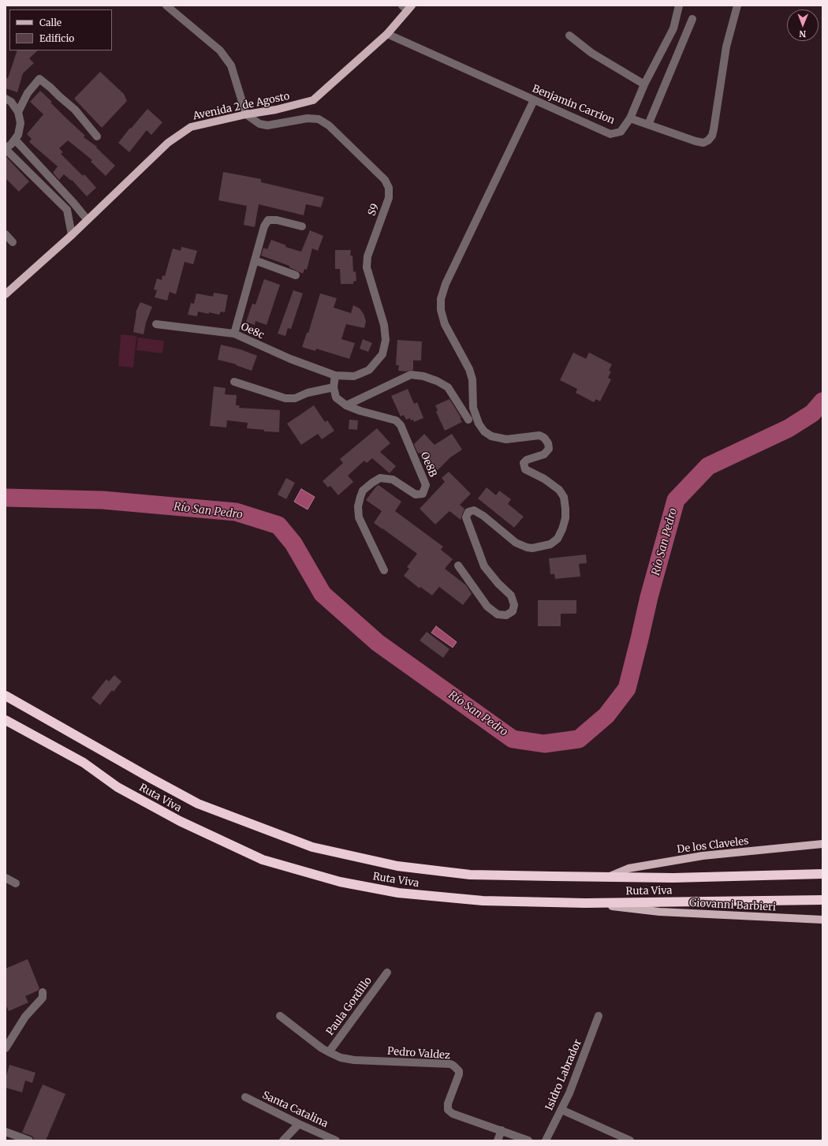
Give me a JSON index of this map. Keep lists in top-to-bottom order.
{
  "streets": {
    "highway": ["Ruta Viva"],
    "main road": ["Avenida 2 de Agosto", "De los Claveles", "Giovanni Barbieri"],
    "street": [
      "Benjamin Carrion",
      "S9",
      "Oe8c",
      "Oe8B",
      "Paula Gordillo",
      "Pedro Valdez",
      "Isidro Labrador",
      "Santa Catalina"
    ]
  },
  "crossings": [
    ["Benjamin Carrion", "Avenida 2 de Agosto"],
    ["Avenida 2 de Agosto", "S9"],
    ["S9", "Oe8c"],
    ["Ruta Viva", "De los Claveles"],
    ["Ruta Viva", "Giovanni Barbieri"],
    ["Paula Gordillo", "Pedro Valdez"]
  ],
  "water": ["Río San Pedro"],
  "legend": ["Calle", "Edificio"],
  "north": "bottom"
}
